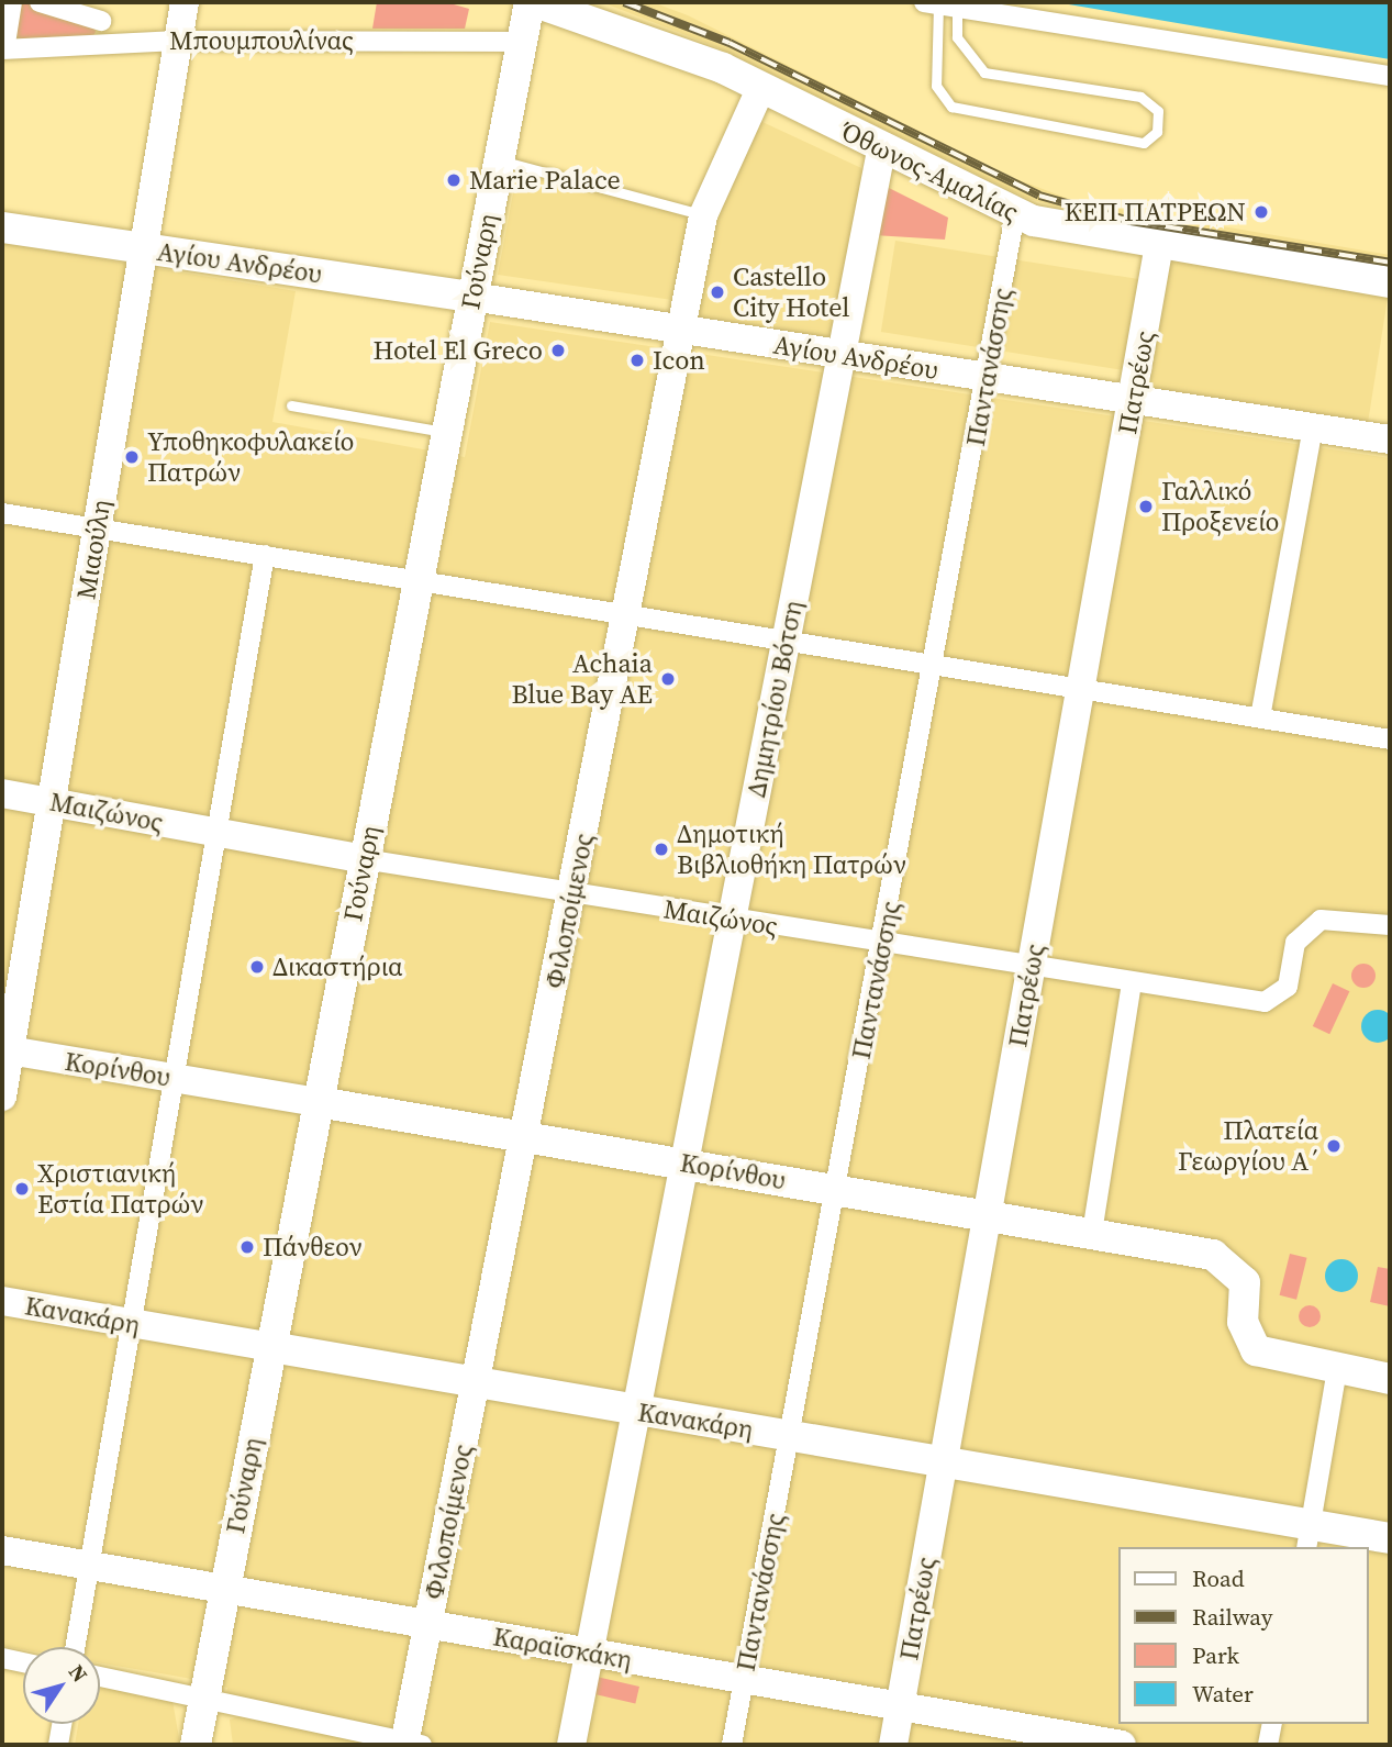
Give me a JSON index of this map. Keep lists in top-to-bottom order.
{
  "streets": {
    "main road": [
      "Όθωνος-Αμαλίας",
      "Γούναρη",
      "Αγίου Ανδρέου",
      "Κορίνθου",
      "Κανακάρη"
    ],
    "street": [
      "Μπουμπουλίνας",
      "Παντανάσσης",
      "Πατρέως",
      "Μιαούλη",
      "Δημητρίου Βότση",
      "Μαιζώνος",
      "Φιλοποίμενος",
      "Καραϊσκάκη"
    ]
  },
  "crossings": [
    ["Μπουμπουλίνας", "Γούναρη"],
    ["Μπουμπουλίνας", "Μιαούλη"],
    ["Όθωνος-Αμαλίας", "Γούναρη"],
    ["Όθωνος-Αμαλίας", "Παντανάσσης"],
    ["Όθωνος-Αμαλίας", "Πατρέως"],
    ["Όθωνος-Αμαλίας", "Δημητρίου Βότση"],
    ["Όθωνος-Αμαλίας", "Φιλοποίμενος"],
    ["Γούναρη", "Αγίου Ανδρέου"],
    ["Γούναρη", "Μαιζώνος"],
    ["Γούναρη", "Κορίνθου"],
    ["Γούναρη", "Κανακάρη"],
    ["Γούναρη", "Καραϊσκάκη"],
    ["Αγίου Ανδρέου", "Παντανάσσης"],
    ["Αγίου Ανδρέου", "Πατρέως"],
    ["Αγίου Ανδρέου", "Μιαούλη"],
    ["Αγίου Ανδρέου", "Δημητρίου Βότση"],
    ["Αγίου Ανδρέου", "Φιλοποίμενος"],
    ["Παντανάσσης", "Μαιζώνος"],
    ["Παντανάσσης", "Κορίνθου"],
    ["Παντανάσσης", "Κανακάρη"],
    ["Παντανάσσης", "Καραϊσκάκη"],
    ["Πατρέως", "Μαιζώνος"],
    ["Πατρέως", "Κορίνθου"],
    ["Πατρέως", "Κανακάρη"],
    ["Πατρέως", "Καραϊσκάκη"],
    ["Μιαούλη", "Μαιζώνος"],
    ["Μιαούλη", "Κορίνθου"],
    ["Δημητρίου Βότση", "Μαιζώνος"],
    ["Δημητρίου Βότση", "Κορίνθου"],
    ["Δημητρίου Βότση", "Κανακάρη"],
    ["Δημητρίου Βότση", "Καραϊσκάκη"],
    ["Μαιζώνος", "Φιλοποίμενος"],
    ["Φιλοποίμενος", "Κορίνθου"],
    ["Φιλοποίμενος", "Κανακάρη"],
    ["Φιλοποίμενος", "Καραϊσκάκη"]
  ],
  "places": [
    "Marie Palace",
    "ΚΕΠ ΠΑΤΡΕΩΝ",
    "Castello City Hotel",
    "Hotel El Greco",
    "Icon",
    "Υποθηκοφυλακείο Πατρών",
    "Γαλλικό Προξενείο",
    "Achaia Blue Bay AE",
    "Δημοτική Βιβλιοθήκη Πατρών",
    "Δικαστήρια",
    "Πλατεία Γεωργίου Α΄",
    "Χριστιανική Εστία Πατρών",
    "Πάνθεον"
  ],
  "legend": [
    "Road",
    "Railway",
    "Park",
    "Water"
  ],
  "north": "top right"
}
